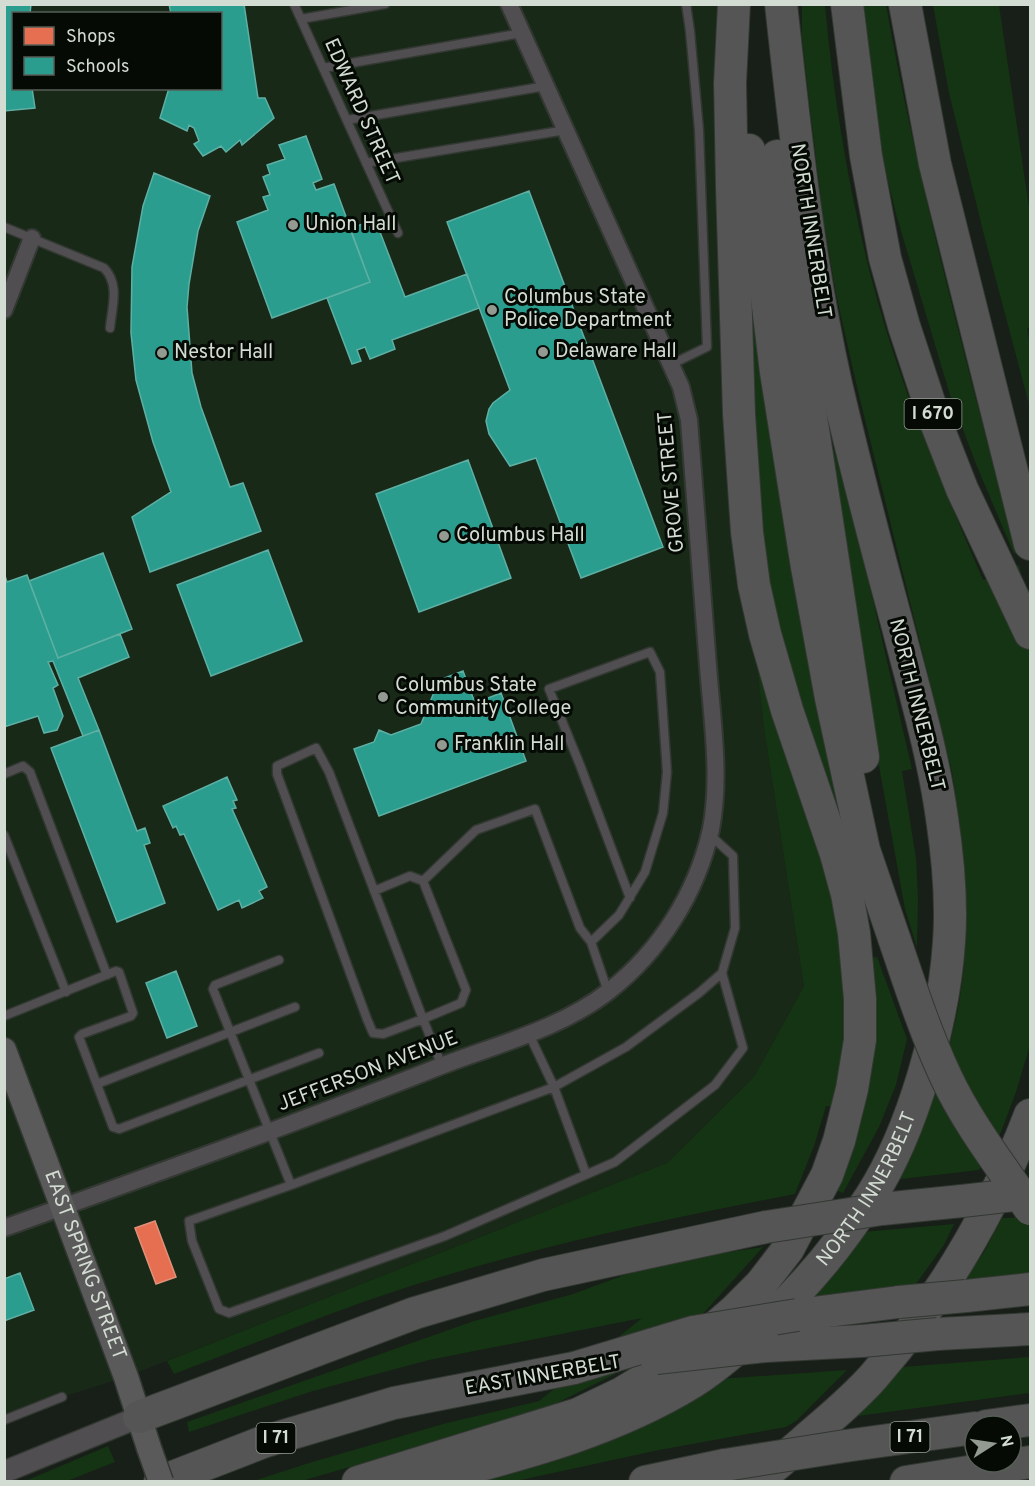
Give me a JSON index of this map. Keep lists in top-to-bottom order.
{
  "streets": {
    "highway": [
      "NORTH INNERBELT",
      "I 670",
      "EAST INNERBELT",
      "I 71"
    ],
    "main road": ["EAST SPRING STREET"],
    "street": ["GROVE STREET", "JEFFERSON AVENUE"],
    "lane": ["EDWARD STREET"]
  },
  "crossings": [
    ["GROVE STREET", "JEFFERSON AVENUE"],
    ["JEFFERSON AVENUE", "EAST SPRING STREET"],
    ["EAST SPRING STREET", "EAST INNERBELT"]
  ],
  "places": [
    "Union Hall",
    "Columbus State Police Department",
    "Delaware Hall",
    "Nestor Hall",
    "Columbus Hall",
    "Columbus State Community College",
    "Franklin Hall"
  ],
  "legend": ["Shops", "Schools"],
  "north": "right"
}
